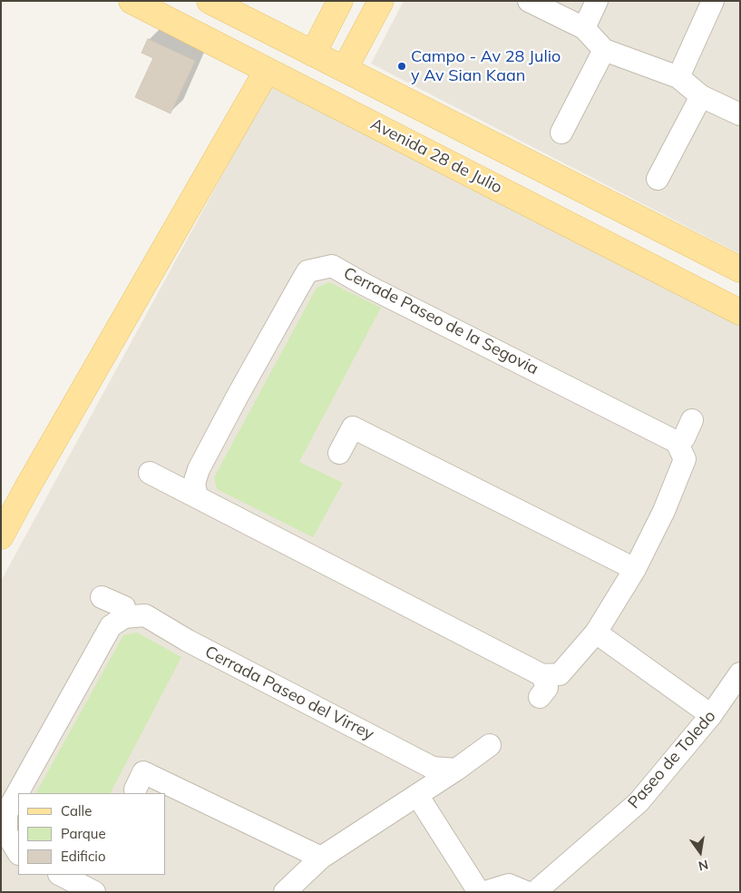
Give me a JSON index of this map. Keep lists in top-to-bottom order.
{
  "streets": {
    "main road": ["Avenida 28 de Julio"],
    "street": ["Cerrade Paseo de la Segovia", "Cerrada Paseo del Virrey", "Paseo de Toledo"]
  },
  "places": ["Campo - Av 28 Julio y Av Sian Kaan"],
  "legend": ["Calle", "Parque", "Edificio"],
  "north": "bottom"
}
